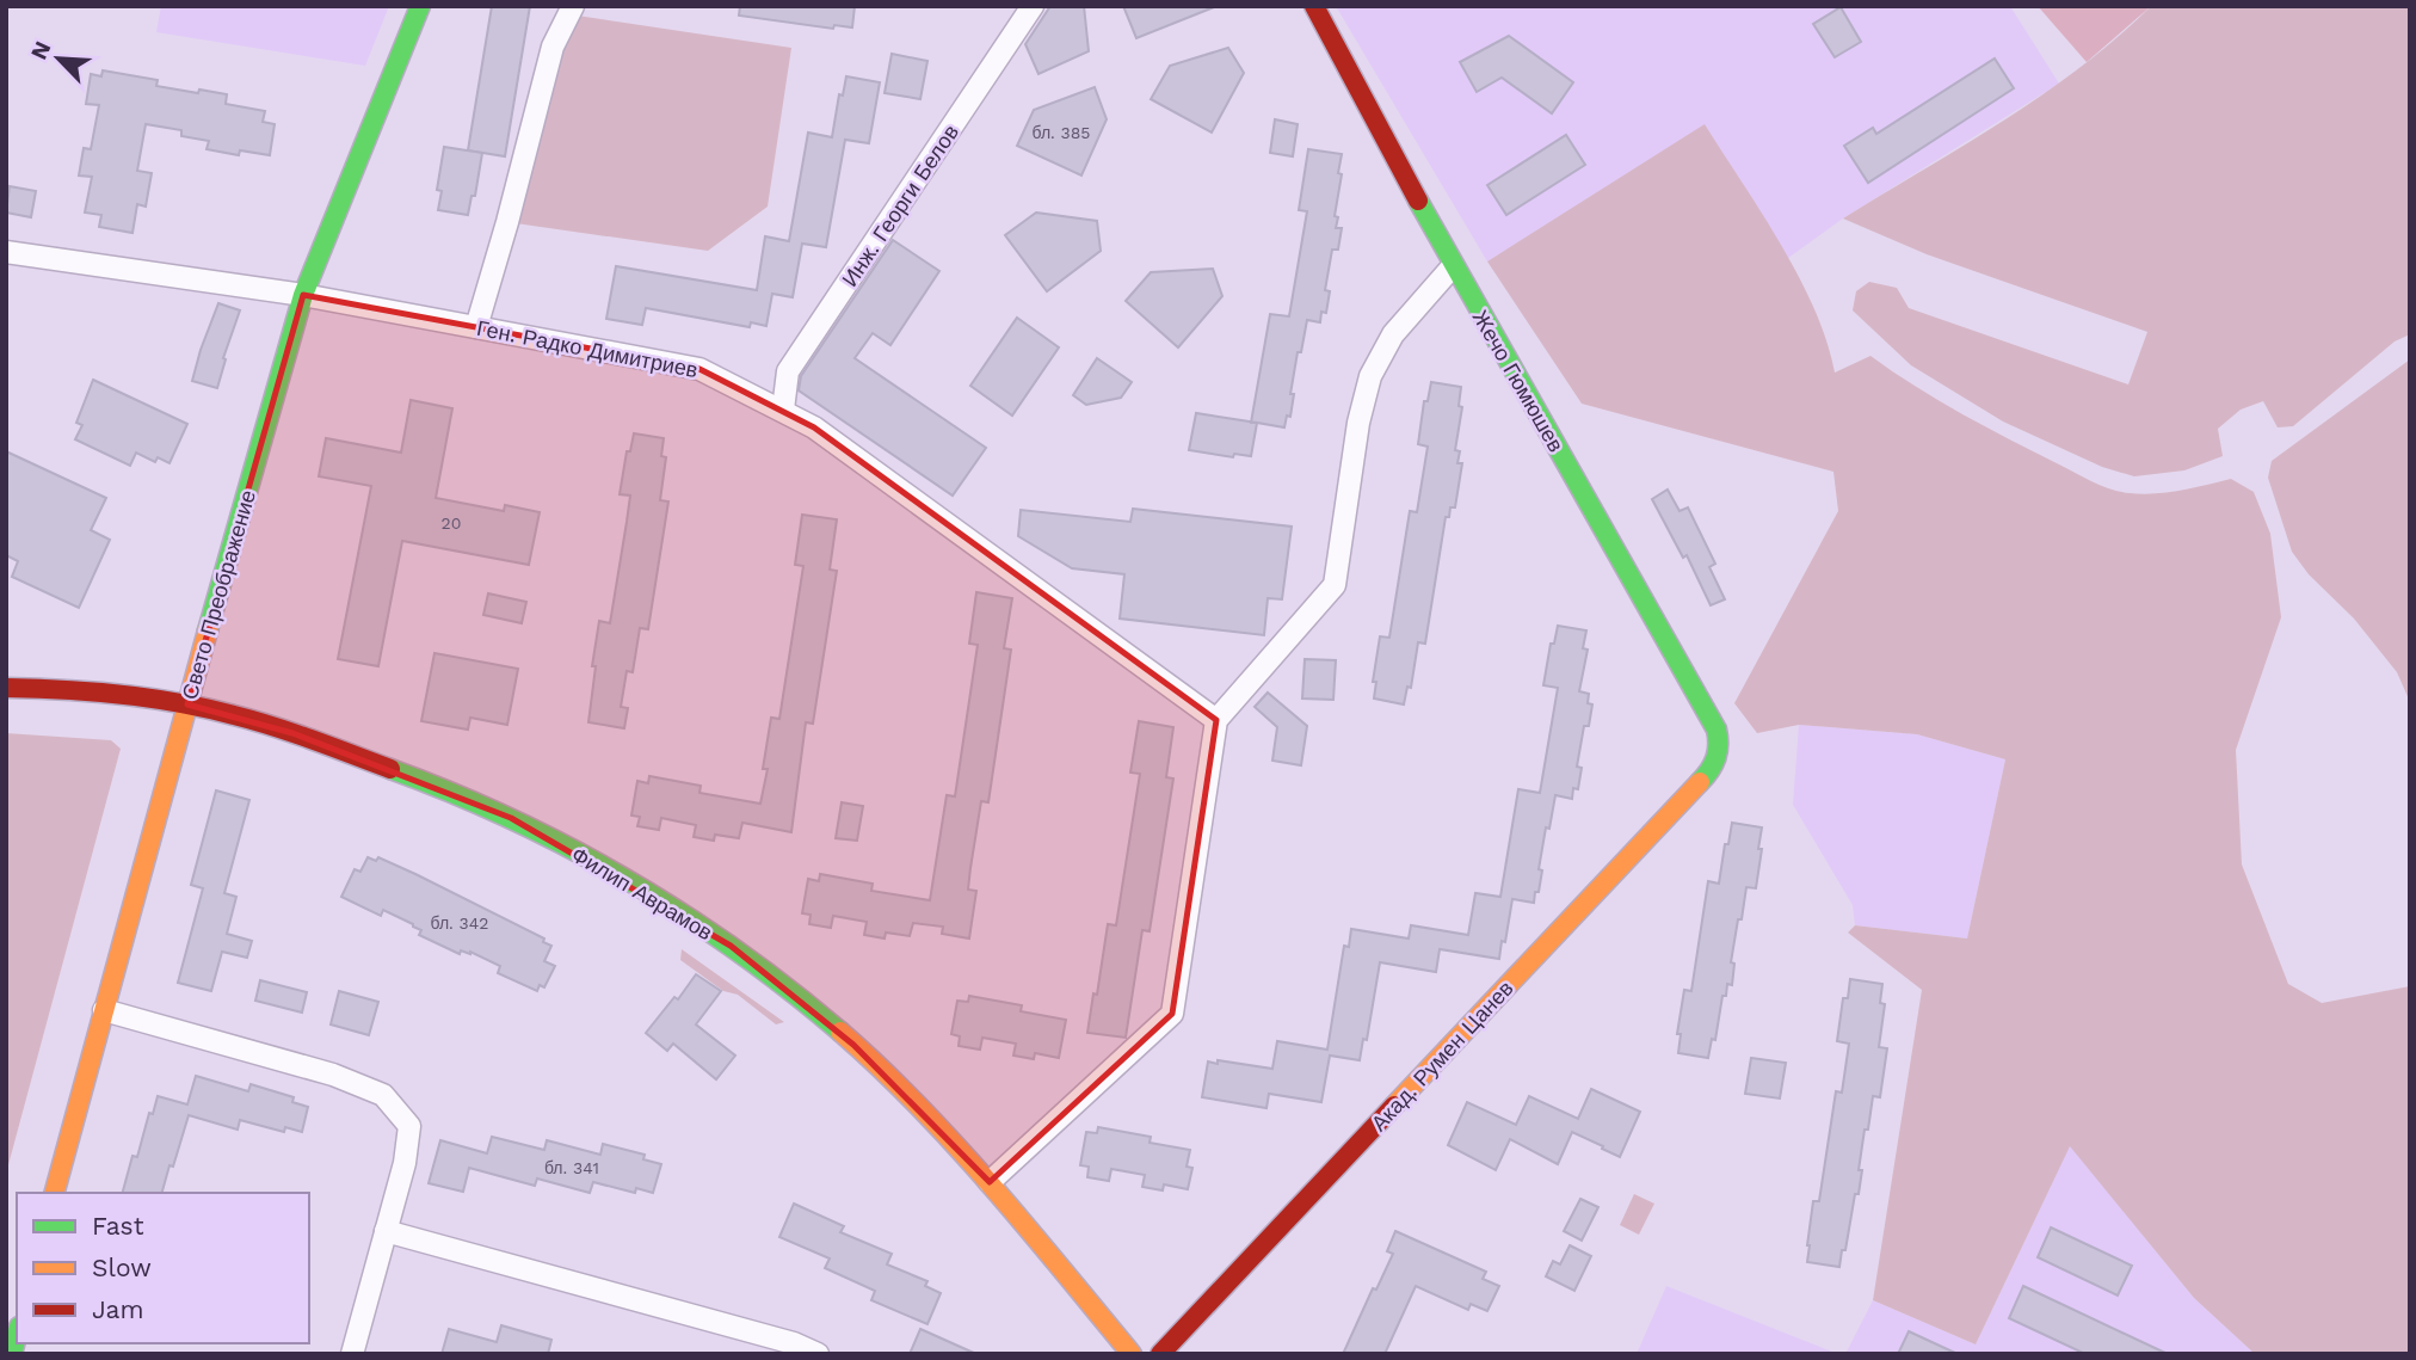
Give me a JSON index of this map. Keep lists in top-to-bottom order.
{
  "streets": {
    "street": [
      "Инж. Георги Белов",
      "Ген. Радко Димитриев",
      "Жечо Гюмюшев",
      "Свето Преображение",
      "Филип Аврамов",
      "Акад. Румен Цанев"
    ]
  },
  "crossings": [
    ["Инж. Георги Белов", "Ген. Радко Димитриев"],
    ["Ген. Радко Димитриев", "Свето Преображение"],
    ["Жечо Гюмюшев", "Акад. Румен Цанев"],
    ["Свето Преображение", "Филип Аврамов"]
  ],
  "house_numbers": [
    "бл. 385",
    "20",
    "бл. 342",
    "бл. 341"
  ],
  "legend": ["Fast", "Slow", "Jam"],
  "north": "top left"
}
